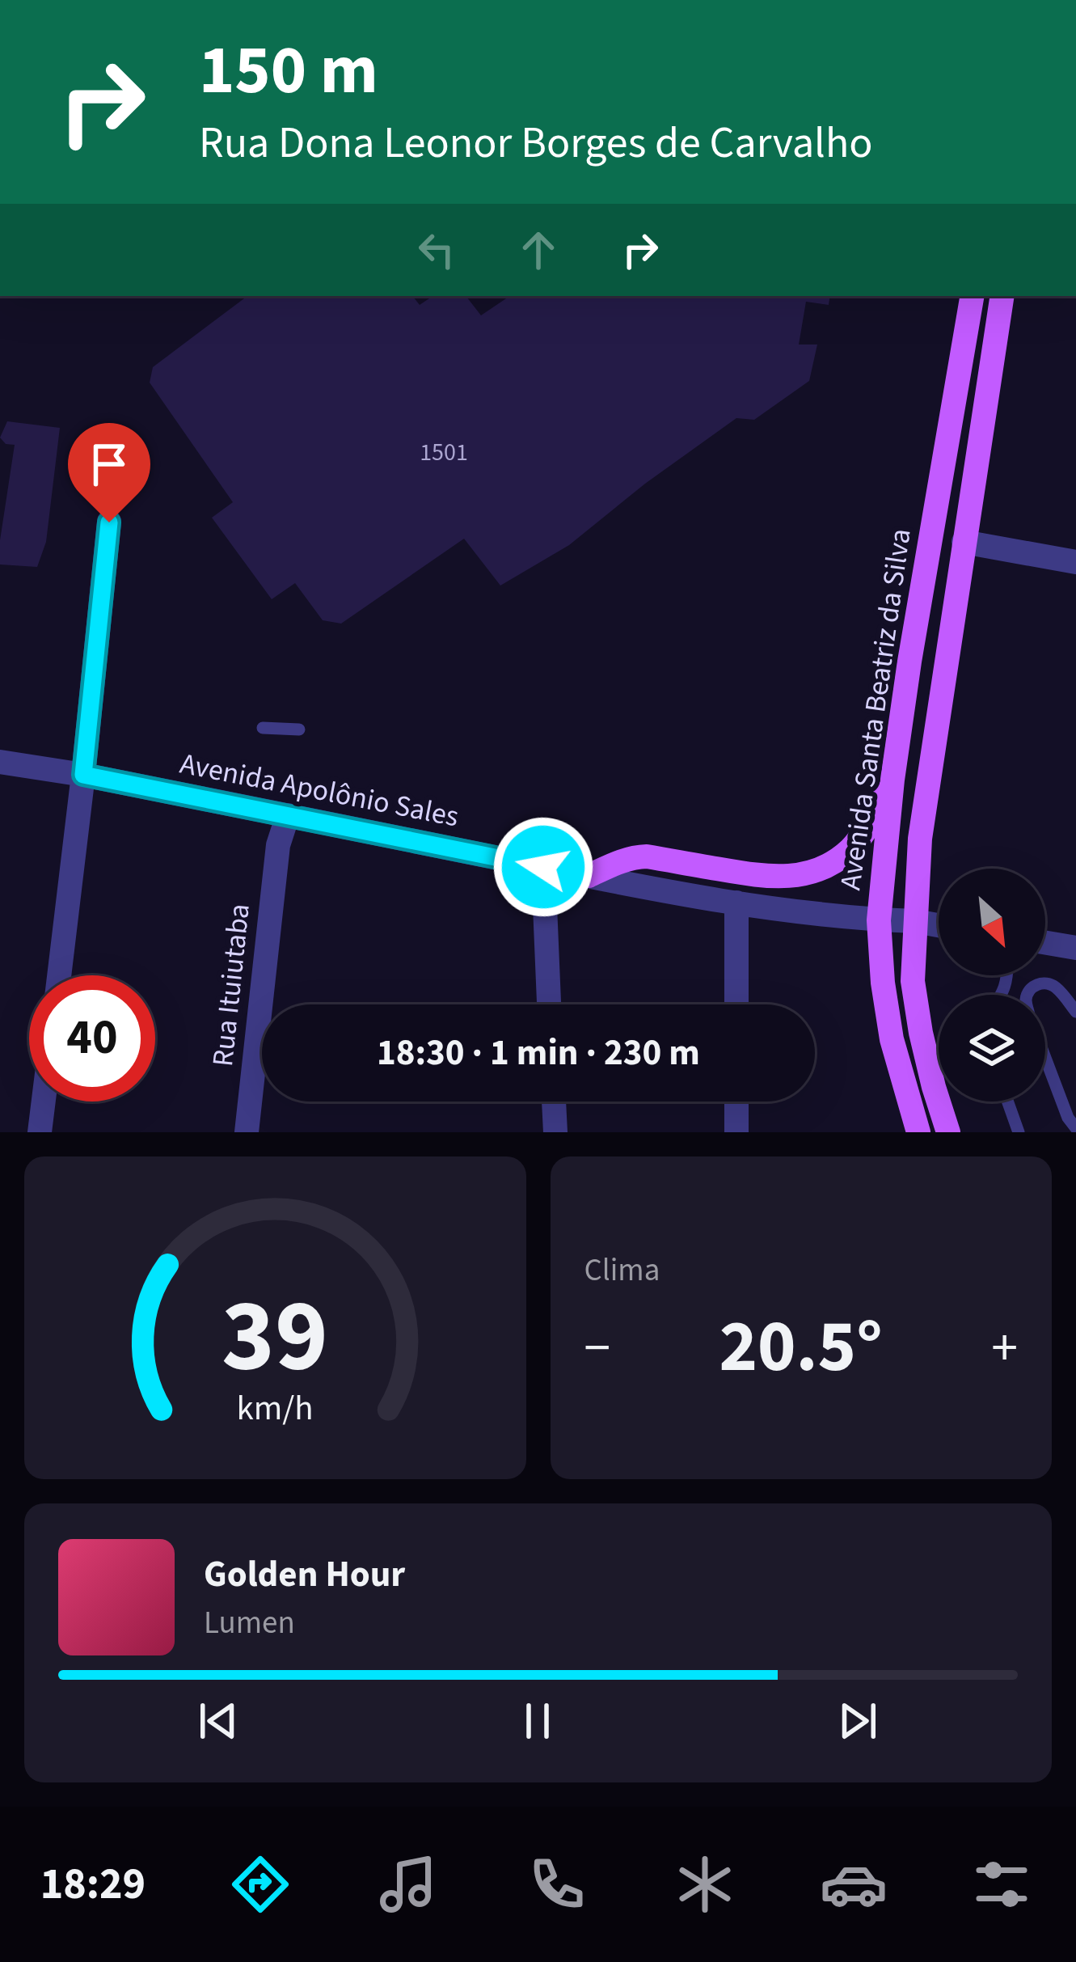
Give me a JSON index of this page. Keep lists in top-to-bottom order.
{
  "streets": {
    "main road": ["Avenida Santa Beatriz da Silva"],
    "street": ["Avenida Apolônio Sales", "Rua Ituiutaba"]
  },
  "crossings": [
    ["Avenida Santa Beatriz da Silva", "Avenida Apolônio Sales"],
    ["Avenida Apolônio Sales", "Rua Ituiutaba"]
  ],
  "house_numbers": ["1501"],
  "north": "bottom right",
  "page": {
    "turn": ["150 m", "Rua Dona Leonor Borges de Carvalho"],
    "limit": "40",
    "trip": "18:30 · 1 min · 230 m",
    "tile": "Clima",
    "heat": ["−", "20.5°", "+"],
    "song": ["Golden Hour", "Lumen"],
    "tabs": "18:29",
    "gauge": ["39", "km/h"]
  }
}
